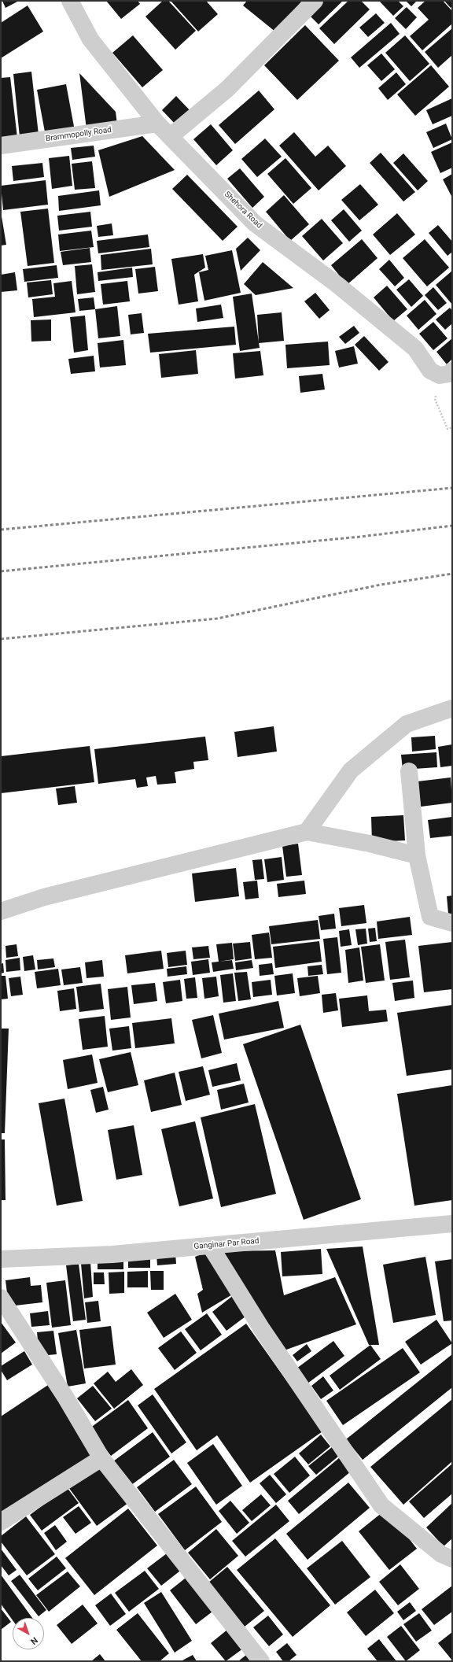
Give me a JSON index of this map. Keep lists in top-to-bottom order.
{
  "streets": {
    "street": ["Brammopolly Road", "Shehora Road", "Ganginar Par Road"]
  },
  "crossings": [
    ["Brammopolly Road", "Shehora Road"]
  ],
  "north": "bottom right"
}
